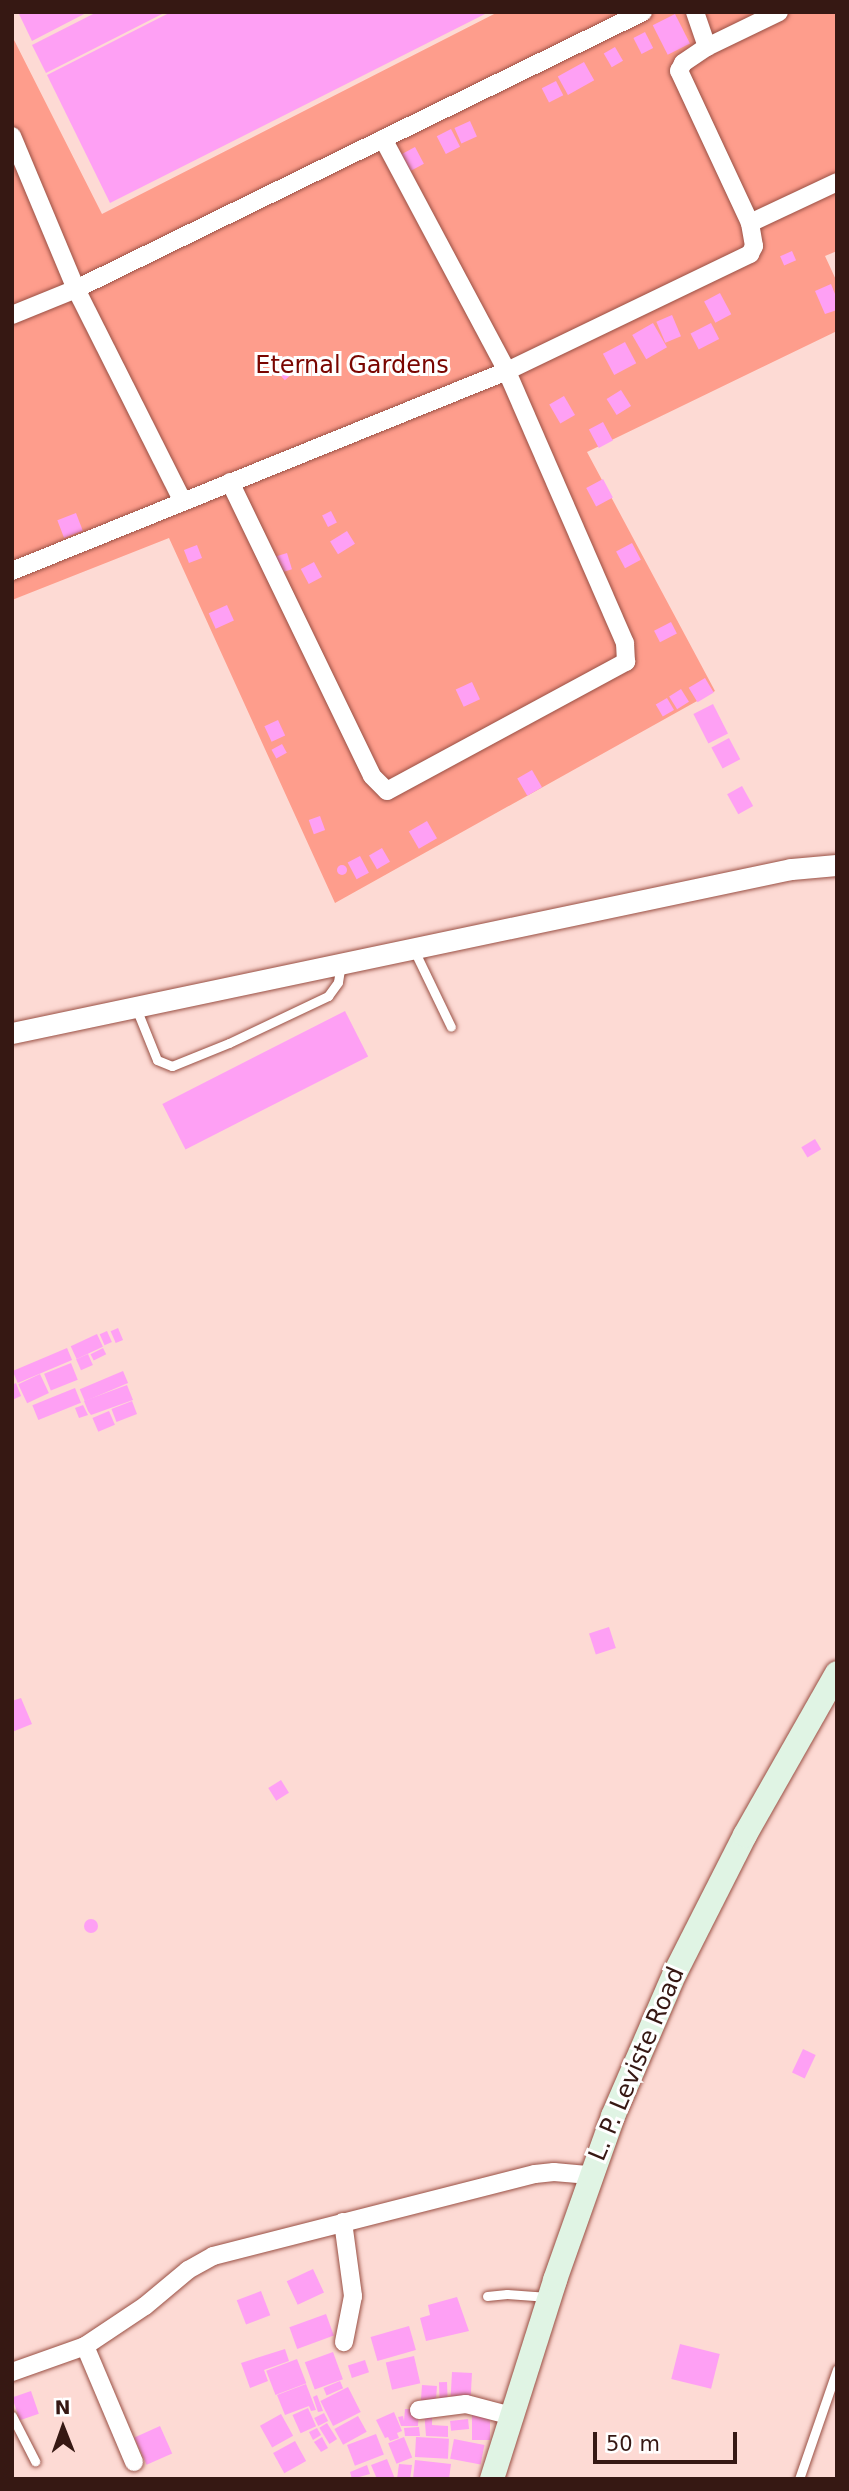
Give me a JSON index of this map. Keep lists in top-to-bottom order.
{
  "streets": {
    "main road": ["L. P. Leviste Road"]
  },
  "parks": ["Eternal Gardens"],
  "scale_bar": "50 m",
  "north": "top"
}
